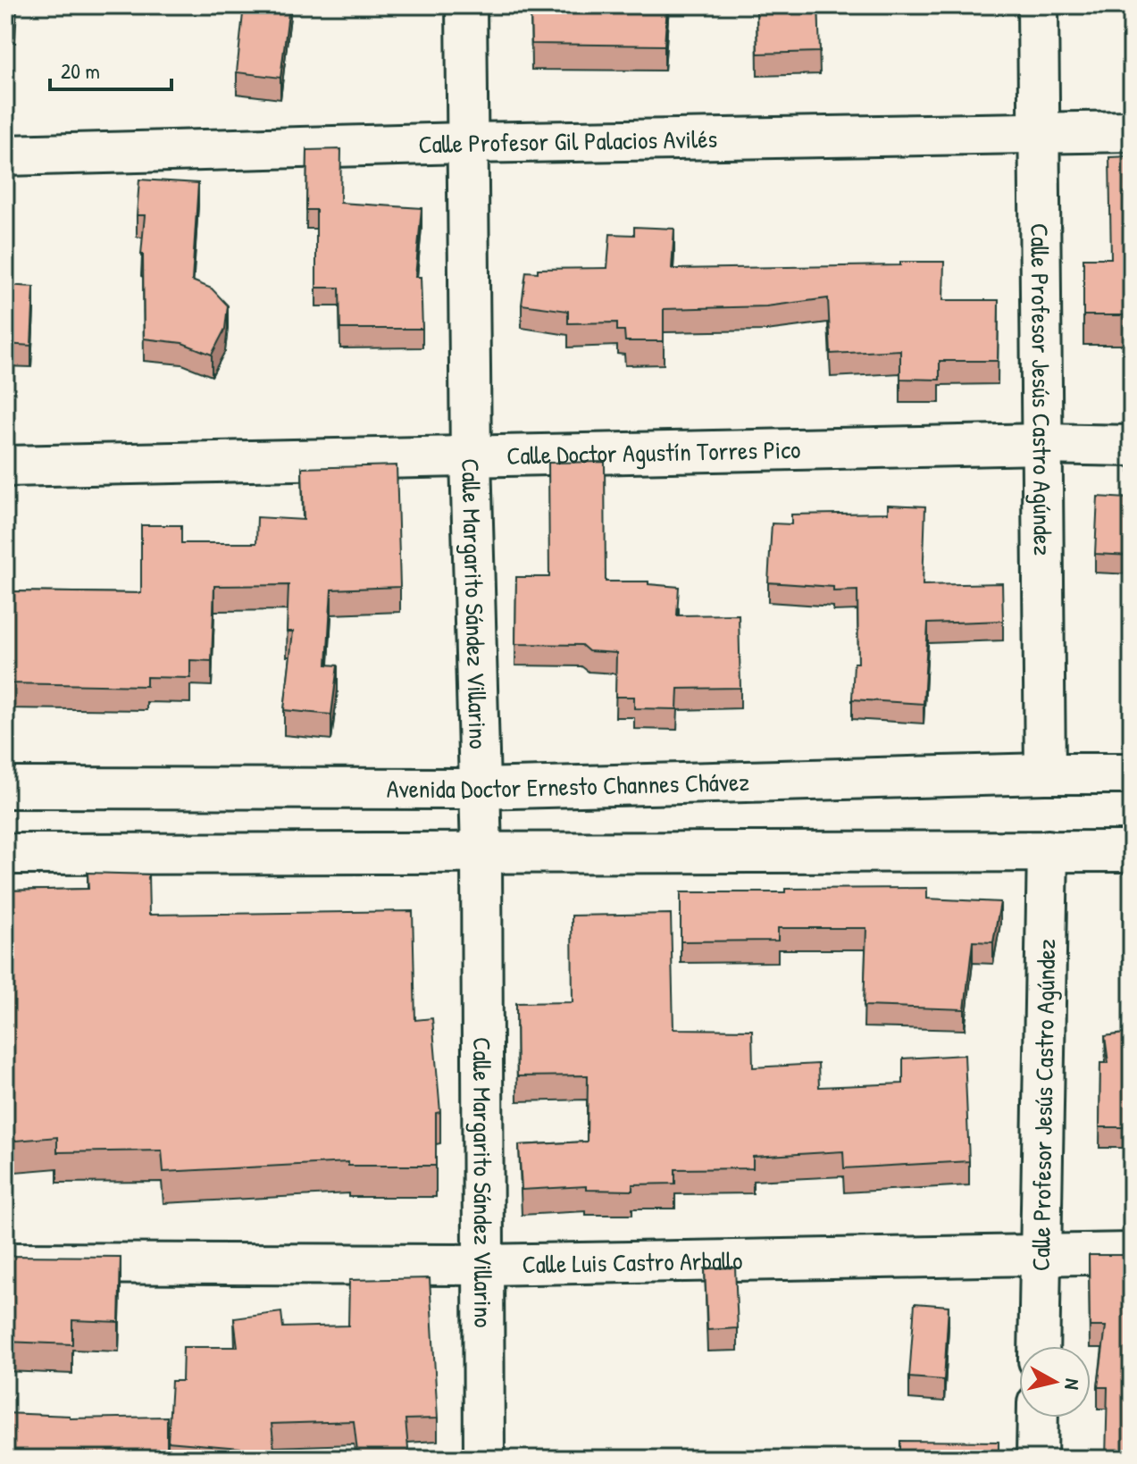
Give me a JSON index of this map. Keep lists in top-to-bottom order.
{
  "streets": {
    "street": [
      "Calle Profesor Gil Palacios Avilés",
      "Calle Profesor Jesús Castro Agúndez",
      "Calle Doctor Agustín Torres Pico",
      "Calle Margarito Sández Villarino",
      "Avenida Doctor Ernesto Channes Chávez",
      "Calle Luis Castro Arballo"
    ]
  },
  "crossings": [
    ["Calle Profesor Gil Palacios Avilés", "Calle Profesor Jesús Castro Agúndez"],
    ["Calle Profesor Gil Palacios Avilés", "Calle Margarito Sández Villarino"],
    ["Calle Profesor Jesús Castro Agúndez", "Calle Doctor Agustín Torres Pico"],
    ["Calle Profesor Jesús Castro Agúndez", "Avenida Doctor Ernesto Channes Chávez"],
    ["Calle Profesor Jesús Castro Agúndez", "Calle Luis Castro Arballo"],
    ["Calle Doctor Agustín Torres Pico", "Calle Margarito Sández Villarino"],
    ["Calle Margarito Sández Villarino", "Avenida Doctor Ernesto Channes Chávez"],
    ["Calle Margarito Sández Villarino", "Calle Luis Castro Arballo"]
  ],
  "scale_bar": "20 m",
  "north": "right"
}
